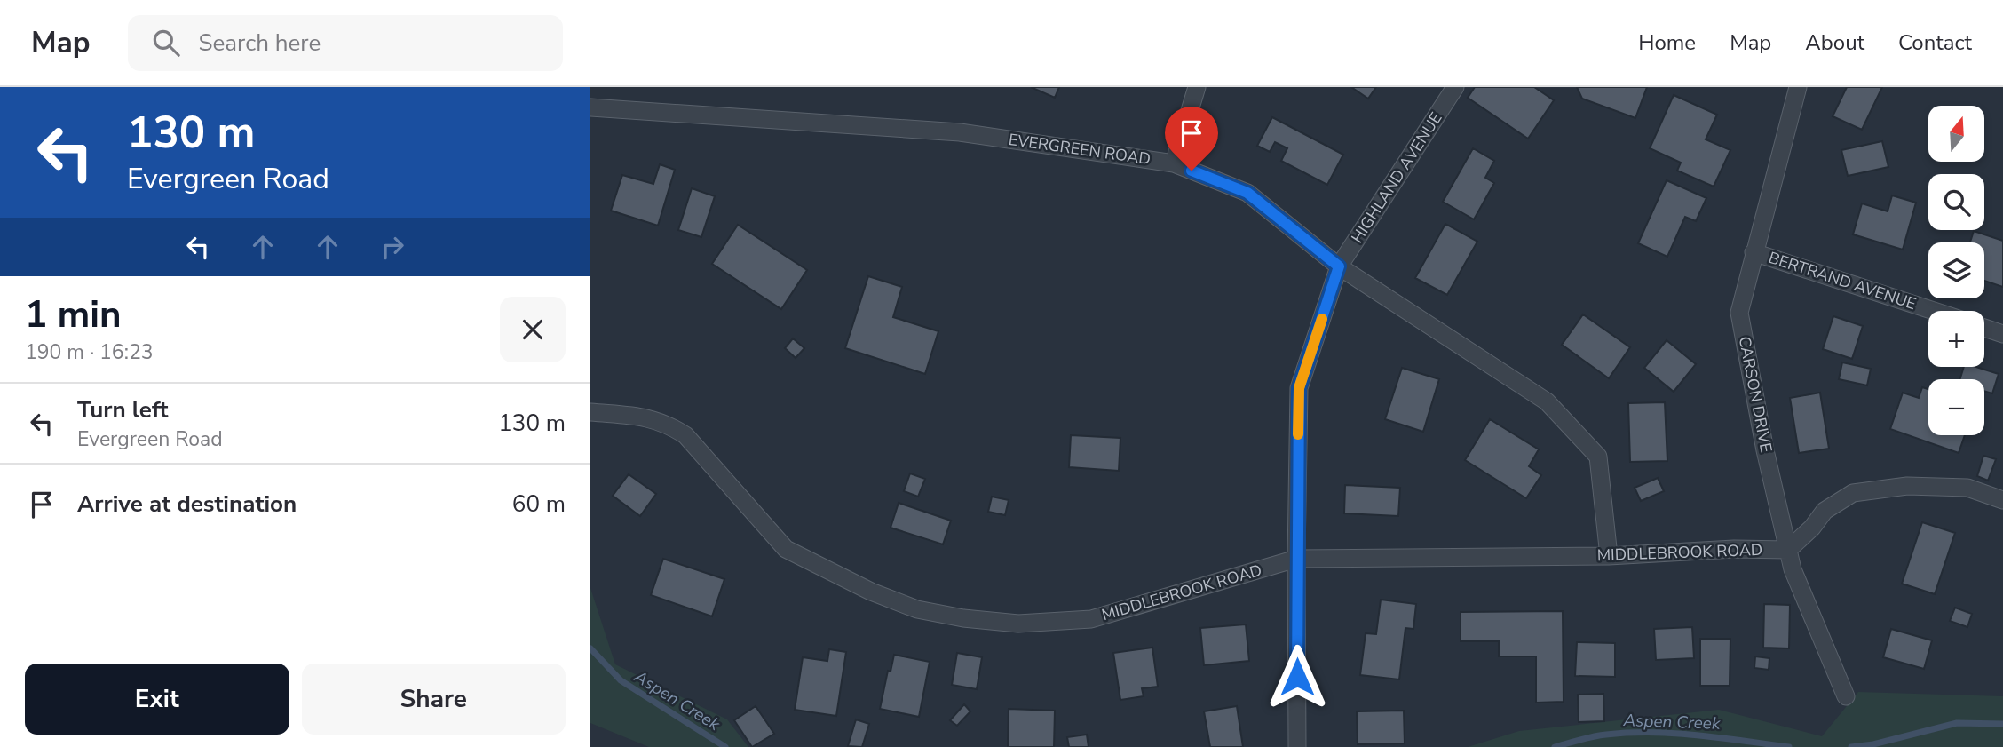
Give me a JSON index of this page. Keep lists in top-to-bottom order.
{
  "streets": {
    "street": [
      "EVERGREEN ROAD",
      "HIGHLAND AVENUE",
      "BERTRAND AVENUE",
      "CARSON DRIVE",
      "MIDDLEBROOK ROAD"
    ]
  },
  "crossings": [
    ["EVERGREEN ROAD", "HIGHLAND AVENUE"],
    ["EVERGREEN ROAD", "MIDDLEBROOK ROAD"],
    ["HIGHLAND AVENUE", "MIDDLEBROOK ROAD"],
    ["BERTRAND AVENUE", "CARSON DRIVE"],
    ["CARSON DRIVE", "MIDDLEBROOK ROAD"]
  ],
  "water": ["Aspen Creek"],
  "north": "top",
  "page": {
    "header": "Map",
    "search": "Search here",
    "nav": [
      "Home",
      "Map",
      "About",
      "Contact"
    ],
    "turn": ["130 m", "Evergreen Road"],
    "map_buttons": ["+", "−"],
    "heading": ["1 min", "190 m · 16:23"],
    "list": [
      {
        "name": "Turn left",
        "note": "Evergreen Road",
        "value": "130 m"
      },
      {
        "name": "Arrive at destination",
        "value": "60 m"
      }
    ],
    "buttons": ["Exit", "Share"]
  }
}
